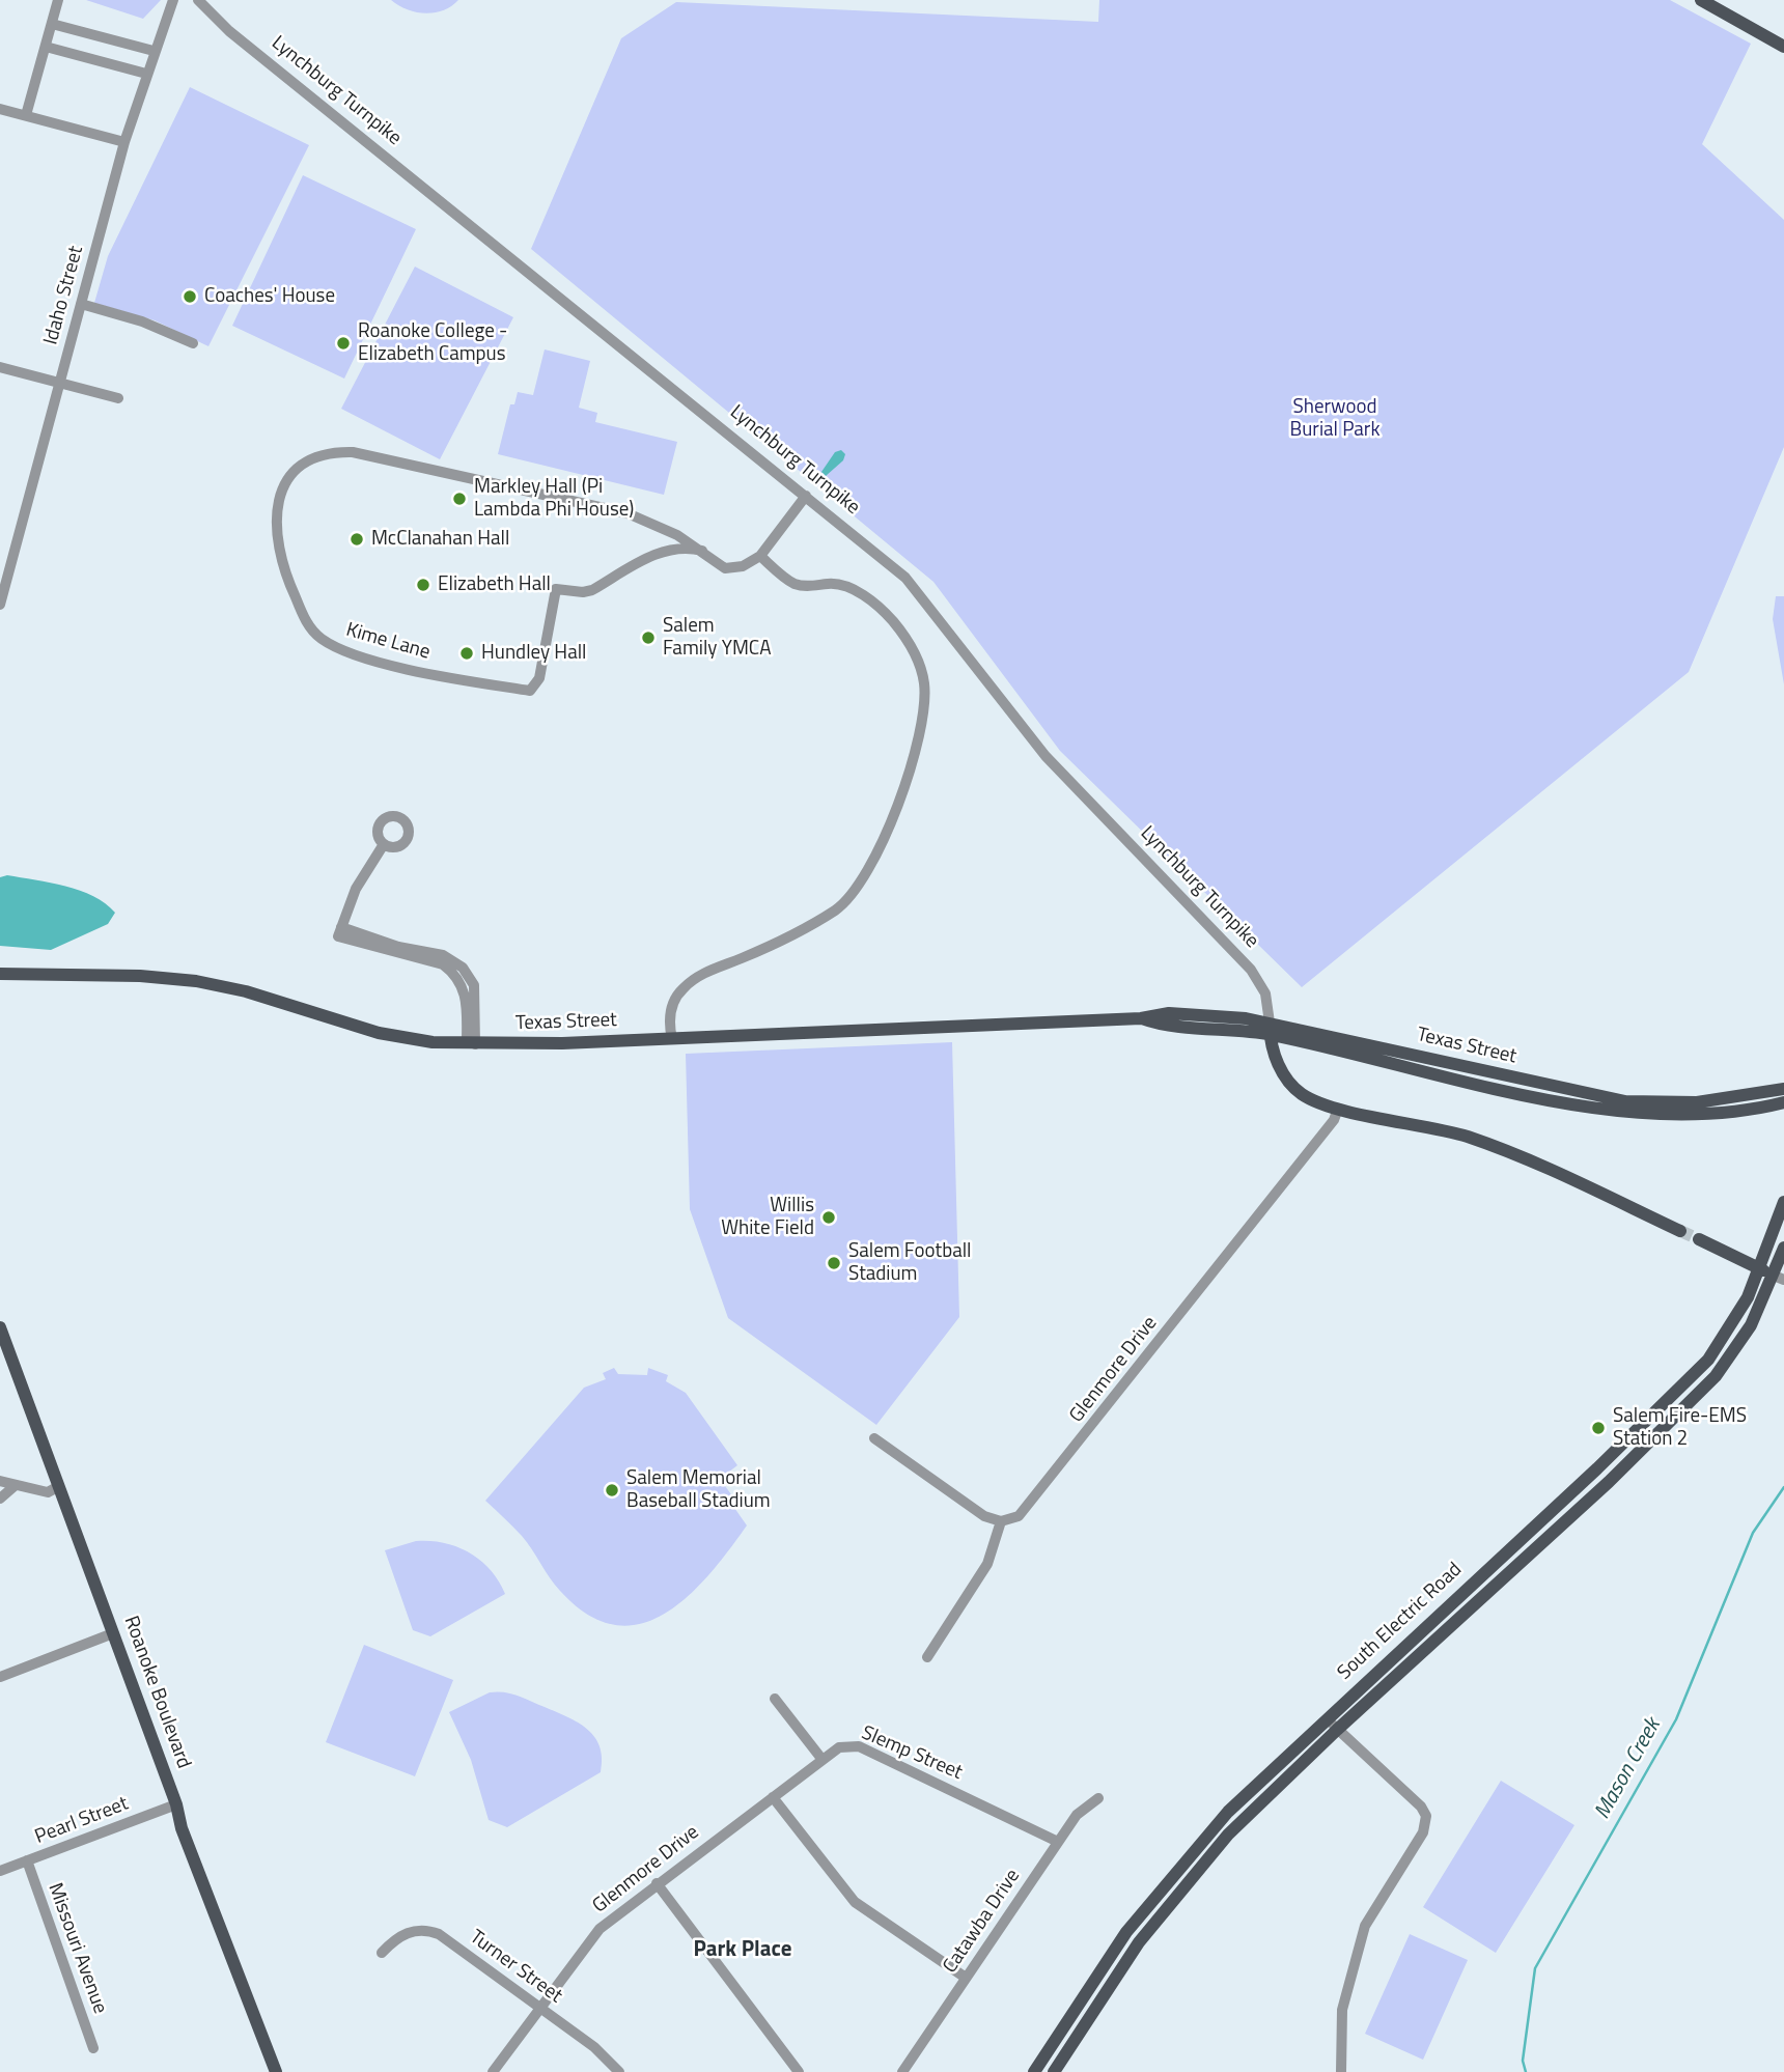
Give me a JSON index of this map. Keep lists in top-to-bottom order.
{
  "streets": {
    "main road": [
      "Lynchburg Turnpike",
      "Texas Street",
      "South Electric Road",
      "Roanoke Boulevard"
    ],
    "street": [
      "Idaho Street",
      "Kime Lane",
      "Glenmore Drive",
      "Slemp Street",
      "Pearl Street",
      "Catawba Drive",
      "Missouri Avenue",
      "Turner Street"
    ]
  },
  "crossings": [
    ["Lynchburg Turnpike", "Texas Street"],
    ["Lynchburg Turnpike", "Glenmore Drive"],
    ["Glenmore Drive", "Slemp Street"],
    ["Glenmore Drive", "Turner Street"],
    ["Roanoke Boulevard", "Pearl Street"],
    ["Slemp Street", "Catawba Drive"],
    ["Pearl Street", "Missouri Avenue"]
  ],
  "districts": ["Park Place"],
  "water": ["Mason Creek"],
  "parks": ["Sherwood Burial Park"],
  "places": [
    "Coaches' House",
    "Roanoke College - Elizabeth Campus",
    "Markley Hall (Pi Lambda Phi House)",
    "McClanahan Hall",
    "Elizabeth Hall",
    "Salem Family YMCA",
    "Hundley Hall",
    "Willis White Field",
    "Salem Football Stadium",
    "Salem Fire-EMS Station 2",
    "Salem Memorial Baseball Stadium"
  ]
}
